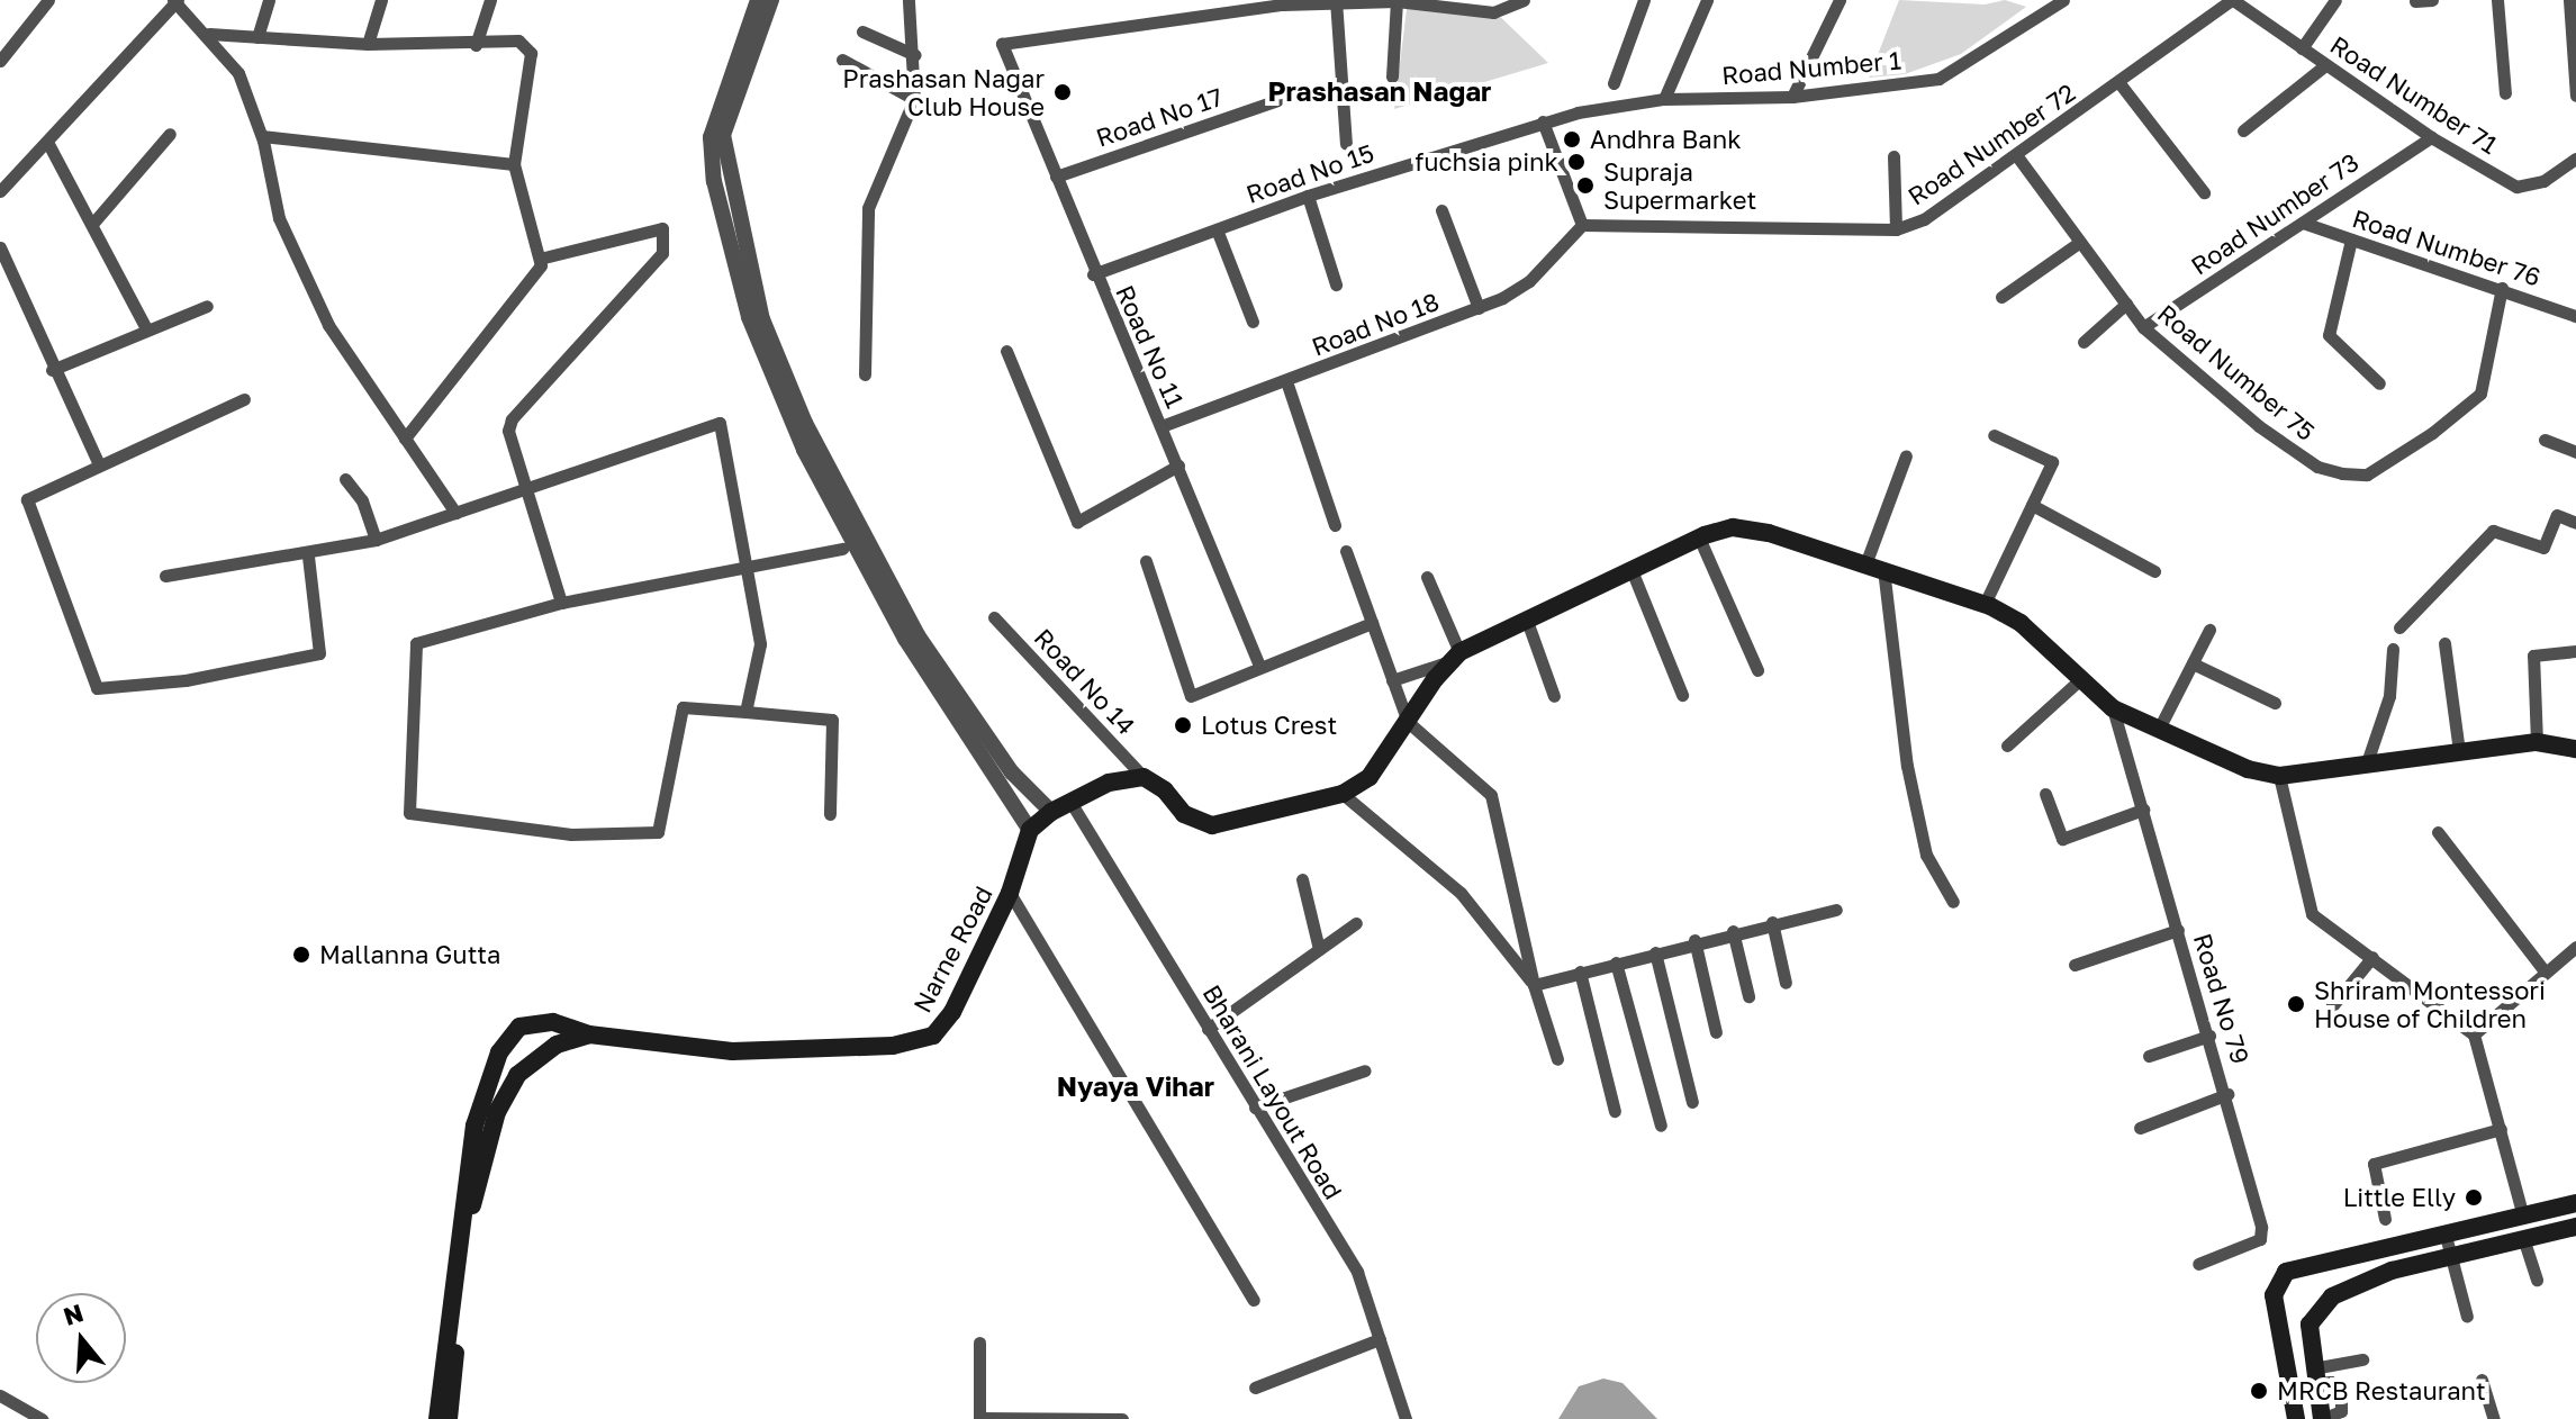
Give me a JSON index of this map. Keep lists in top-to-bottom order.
{
  "streets": {
    "main road": ["Narne Road"],
    "street": [
      "Road Number 1",
      "Road Number 71",
      "Road No 17",
      "Road Number 72",
      "Road No 15",
      "Road Number 73",
      "Road Number 76",
      "Road No 18",
      "Road No 11",
      "Road Number 75",
      "Road No 14",
      "Road No 79",
      "Bharani Layout Road"
    ]
  },
  "crossings": [
    ["Road Number 1", "Road No 15"],
    ["Road Number 71", "Road Number 72"],
    ["Road Number 71", "Road Number 73"],
    ["Road No 17", "Road No 11"],
    ["Road Number 72", "Road No 18"],
    ["Road Number 72", "Road Number 75"],
    ["Road No 15", "Road No 11"],
    ["Road Number 73", "Road Number 76"],
    ["Road Number 73", "Road Number 75"],
    ["Road Number 76", "Road Number 75"],
    ["Road No 18", "Road No 11"]
  ],
  "districts": ["Prashasan Nagar", "Nyaya Vihar"],
  "places": [
    "Prashasan Nagar Club House",
    "Andhra Bank",
    "fuchsia pink",
    "Supraja Supermarket",
    "Lotus Crest",
    "Mallanna Gutta",
    "Shriram Montessori House of Children",
    "Little Elly",
    "MRCB Restaurant"
  ],
  "north": "top"
}
